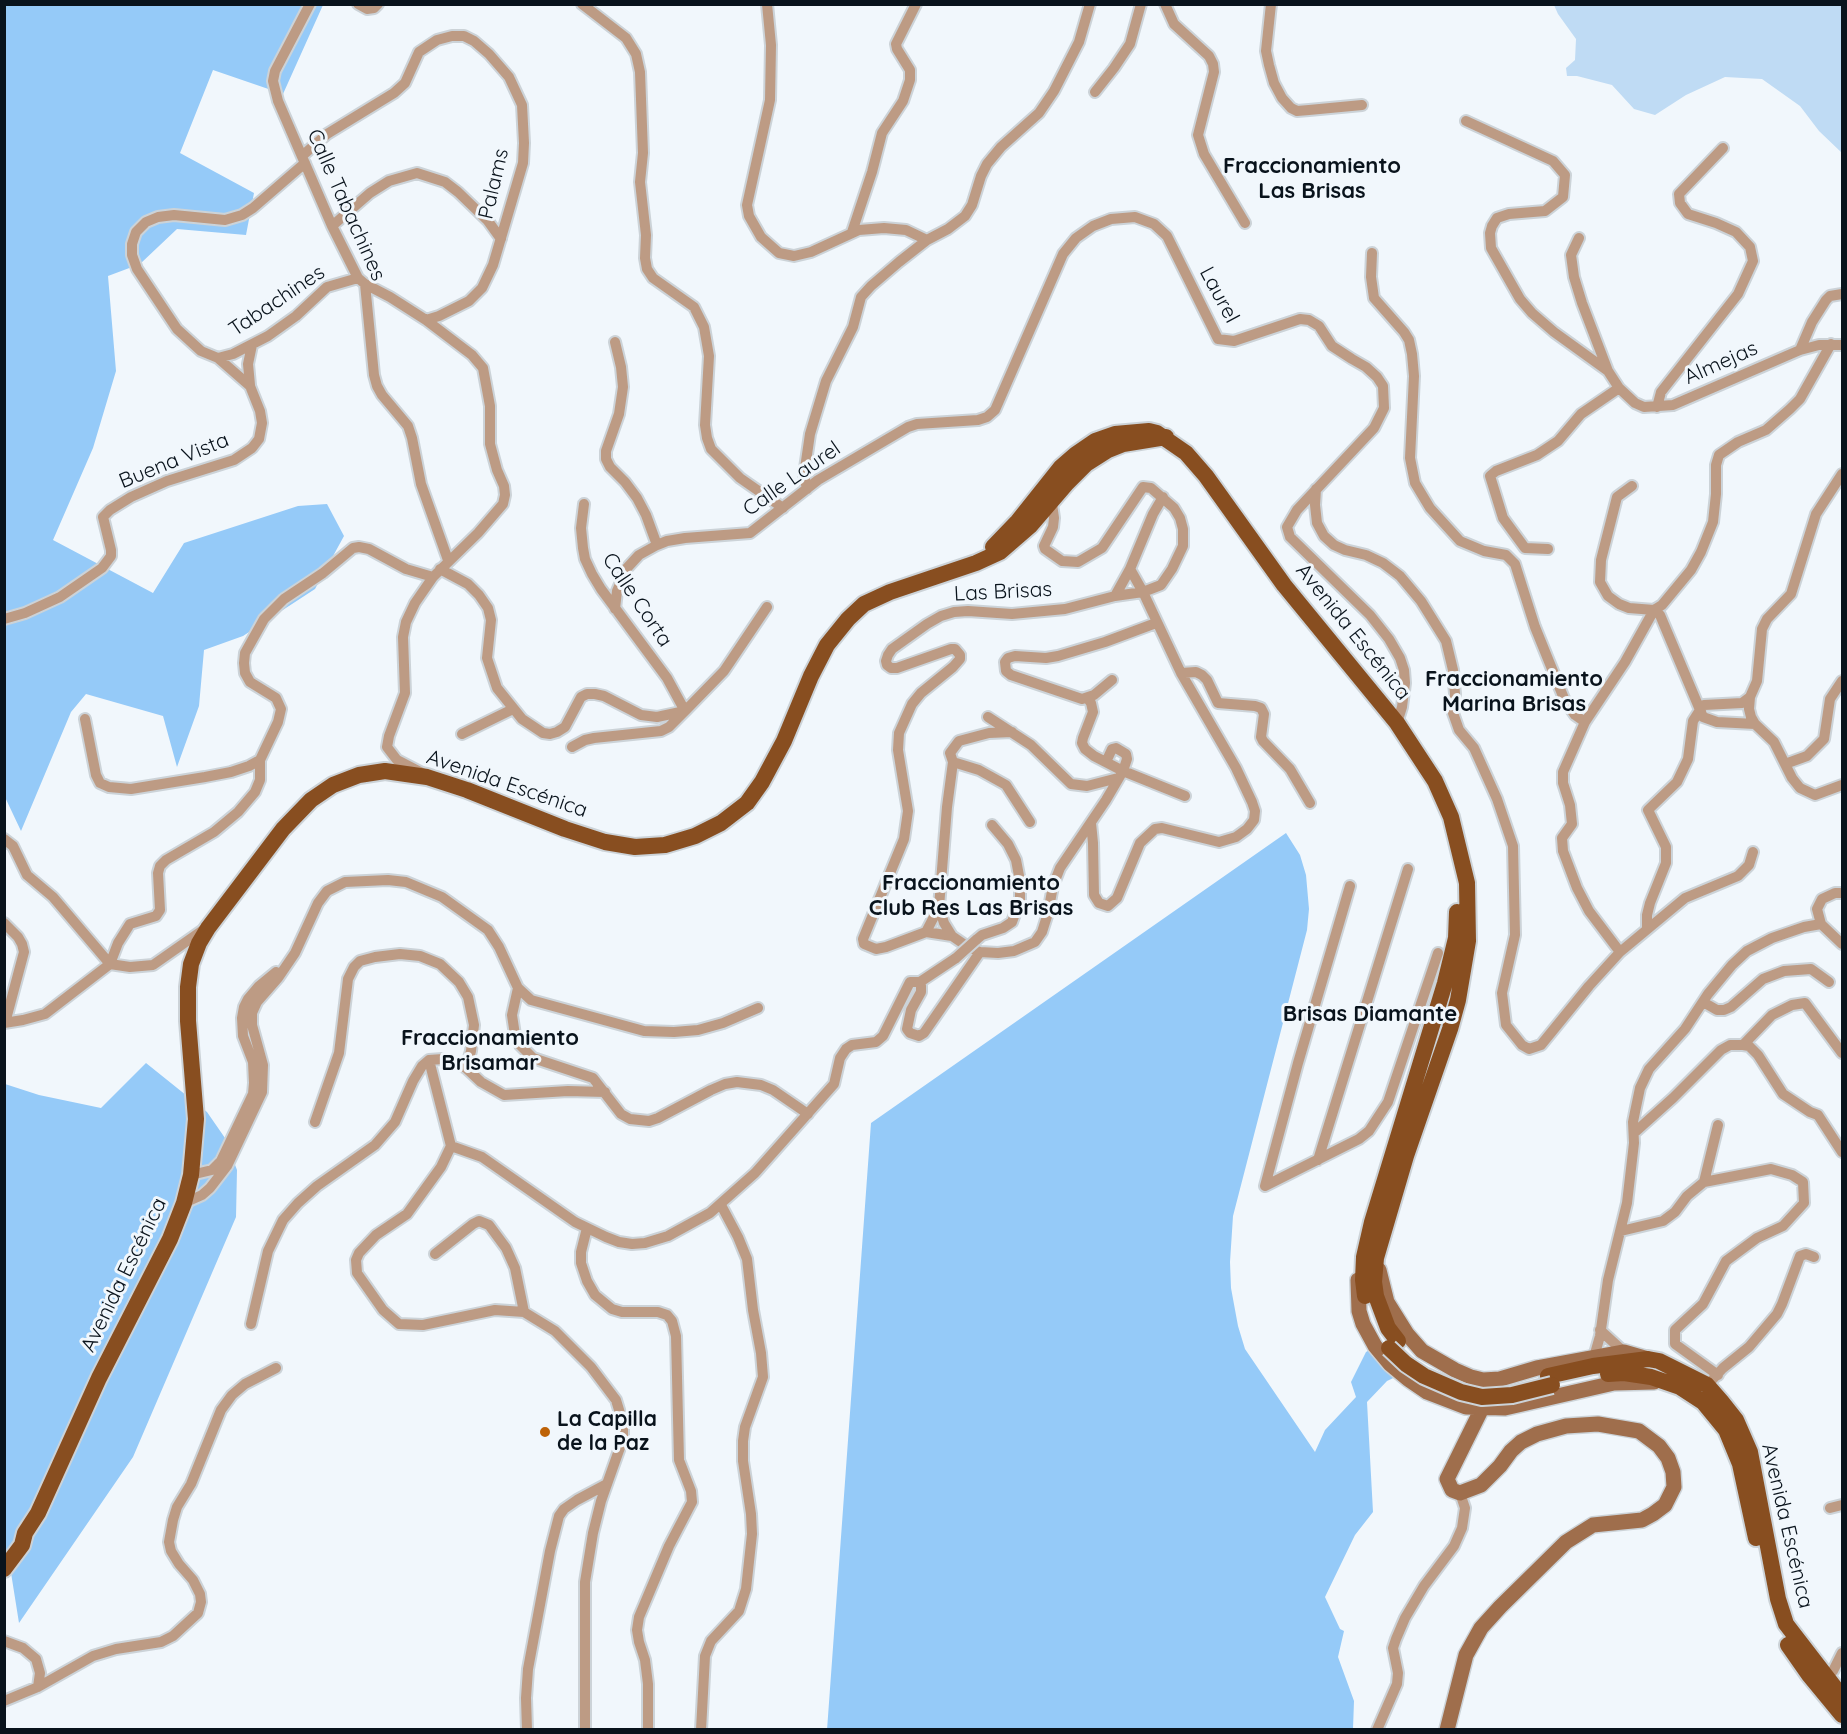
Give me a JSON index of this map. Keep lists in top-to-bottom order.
{
  "streets": {
    "main road": ["Avenida Escénica"],
    "street": [
      "Palams",
      "Calle Tabachines",
      "Laurel",
      "Tabachines",
      "Almejas",
      "Buena Vista",
      "Calle Laurel",
      "Las Brisas",
      "Calle Corta"
    ]
  },
  "crossings": [
    ["Palams", "Calle Tabachines"],
    ["Palams", "Tabachines"],
    ["Palams", "Buena Vista"],
    ["Calle Tabachines", "Tabachines"],
    ["Calle Tabachines", "Buena Vista"],
    ["Laurel", "Calle Laurel"],
    ["Laurel", "Avenida Escénica"],
    ["Tabachines", "Buena Vista"],
    ["Calle Laurel", "Calle Corta"]
  ],
  "districts": [
    "Fraccionamiento Las Brisas",
    "Fraccionamiento Marina Brisas",
    "Fraccionamiento Club Res Las Brisas",
    "Brisas Diamante",
    "Fraccionamiento Brisamar"
  ],
  "places": ["La Capilla de la Paz"]
}
